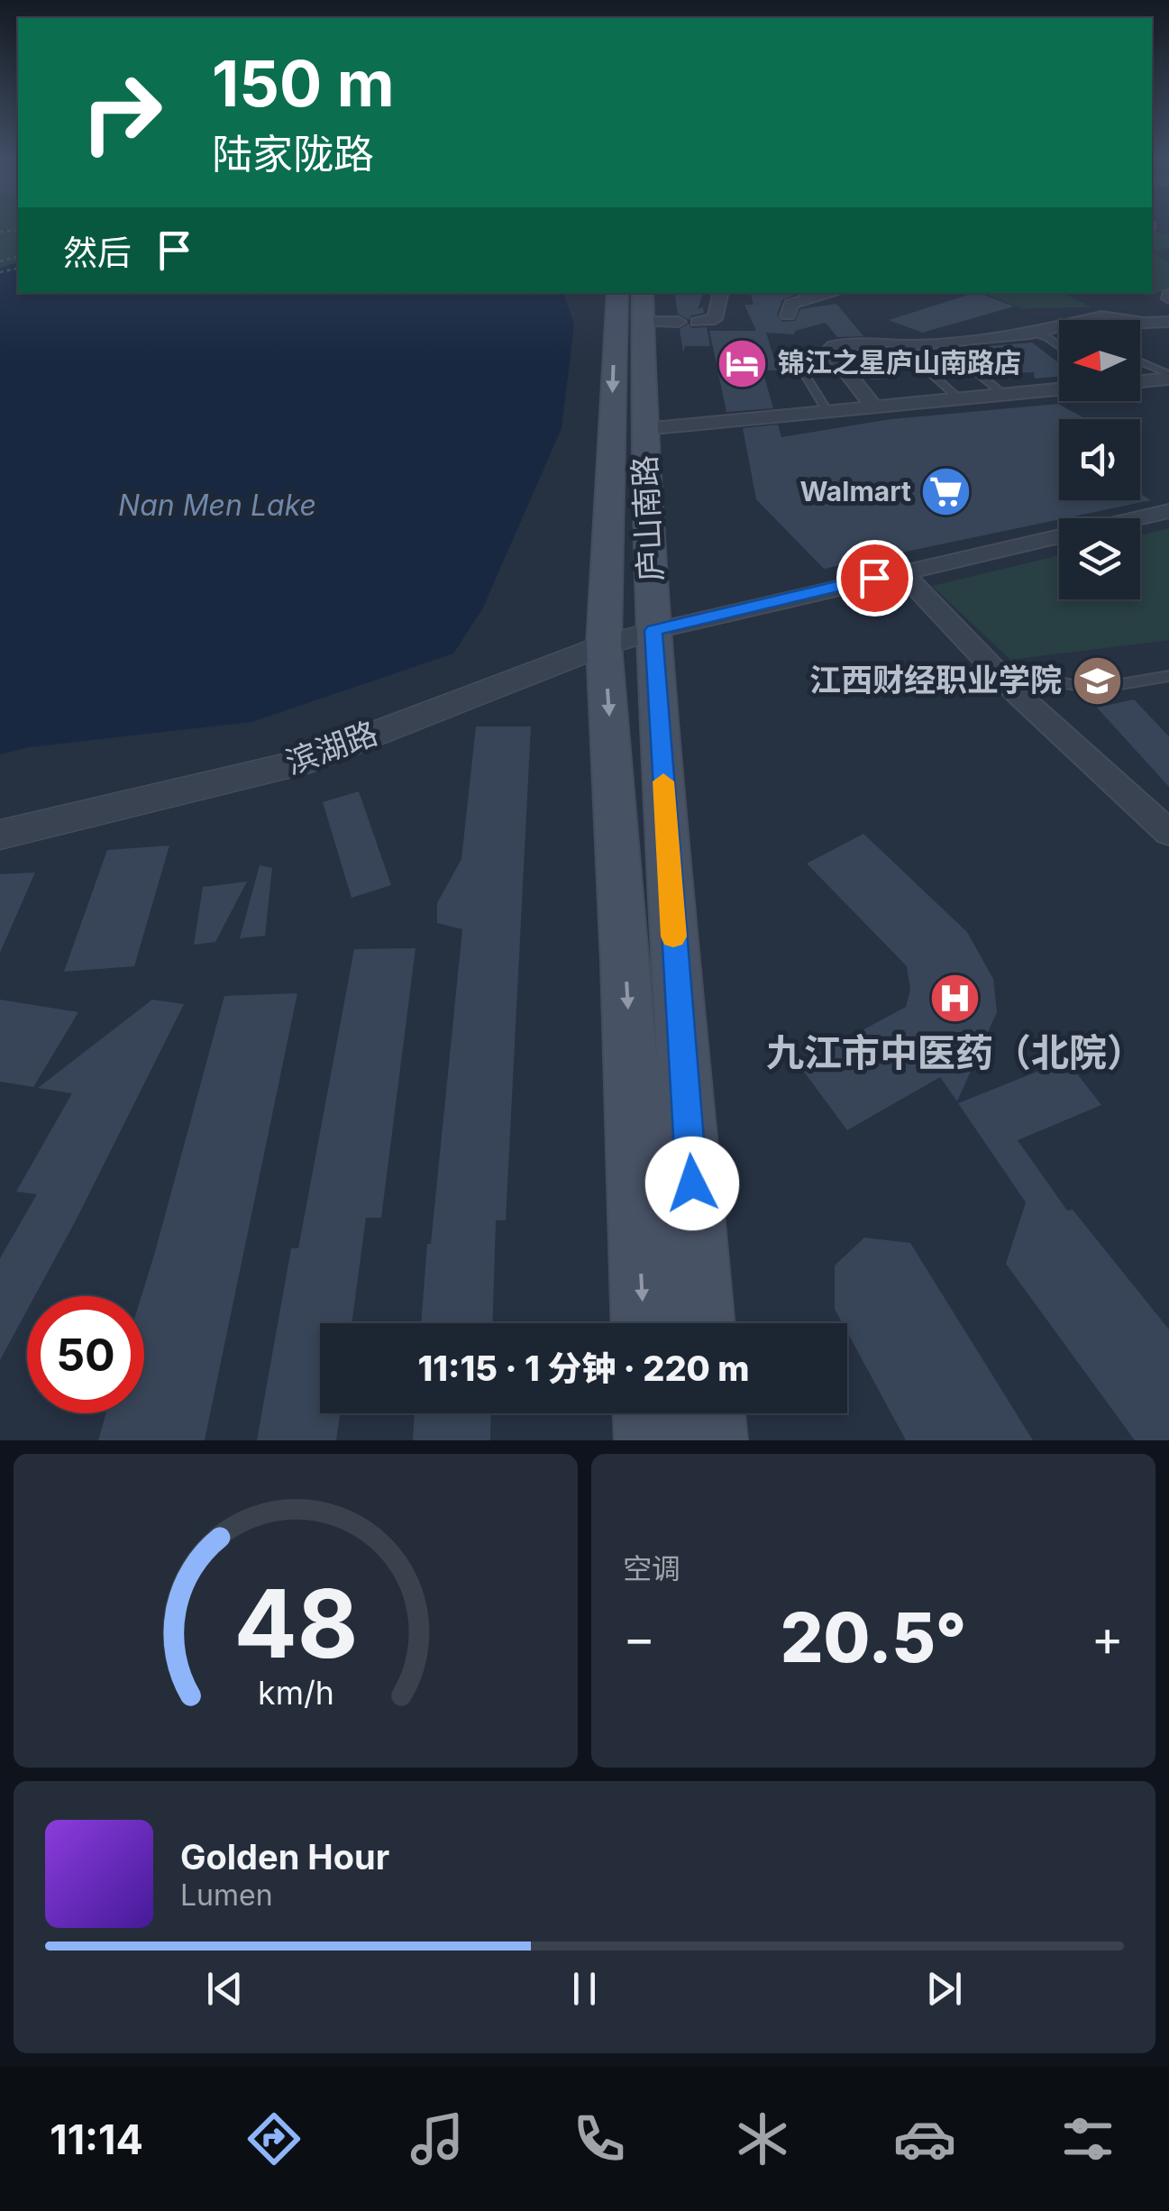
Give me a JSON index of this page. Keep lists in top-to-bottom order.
{
  "streets": {
    "main road": ["庐山南路"],
    "street": ["滨湖路"]
  },
  "crossings": [
    ["庐山南路", "滨湖路"]
  ],
  "water": ["Nan Men Lake"],
  "places": {
    "hotel": ["锦江之星庐山南路店"],
    "supermarket": ["Walmart"],
    "school or university": ["江西财经职业学院"],
    "hospital": ["九江市中医药（北院）"]
  },
  "north": "left",
  "page": {
    "turn": ["150 m", "陆家陇路"],
    "then": "然后",
    "limit": "50",
    "trip": "11:15 · 1 分钟 · 220 m",
    "tile": "空调",
    "heat": ["−", "20.5°", "+"],
    "song": ["Golden Hour", "Lumen"],
    "tabs": "11:14",
    "gauge": ["48", "km/h"]
  }
}
